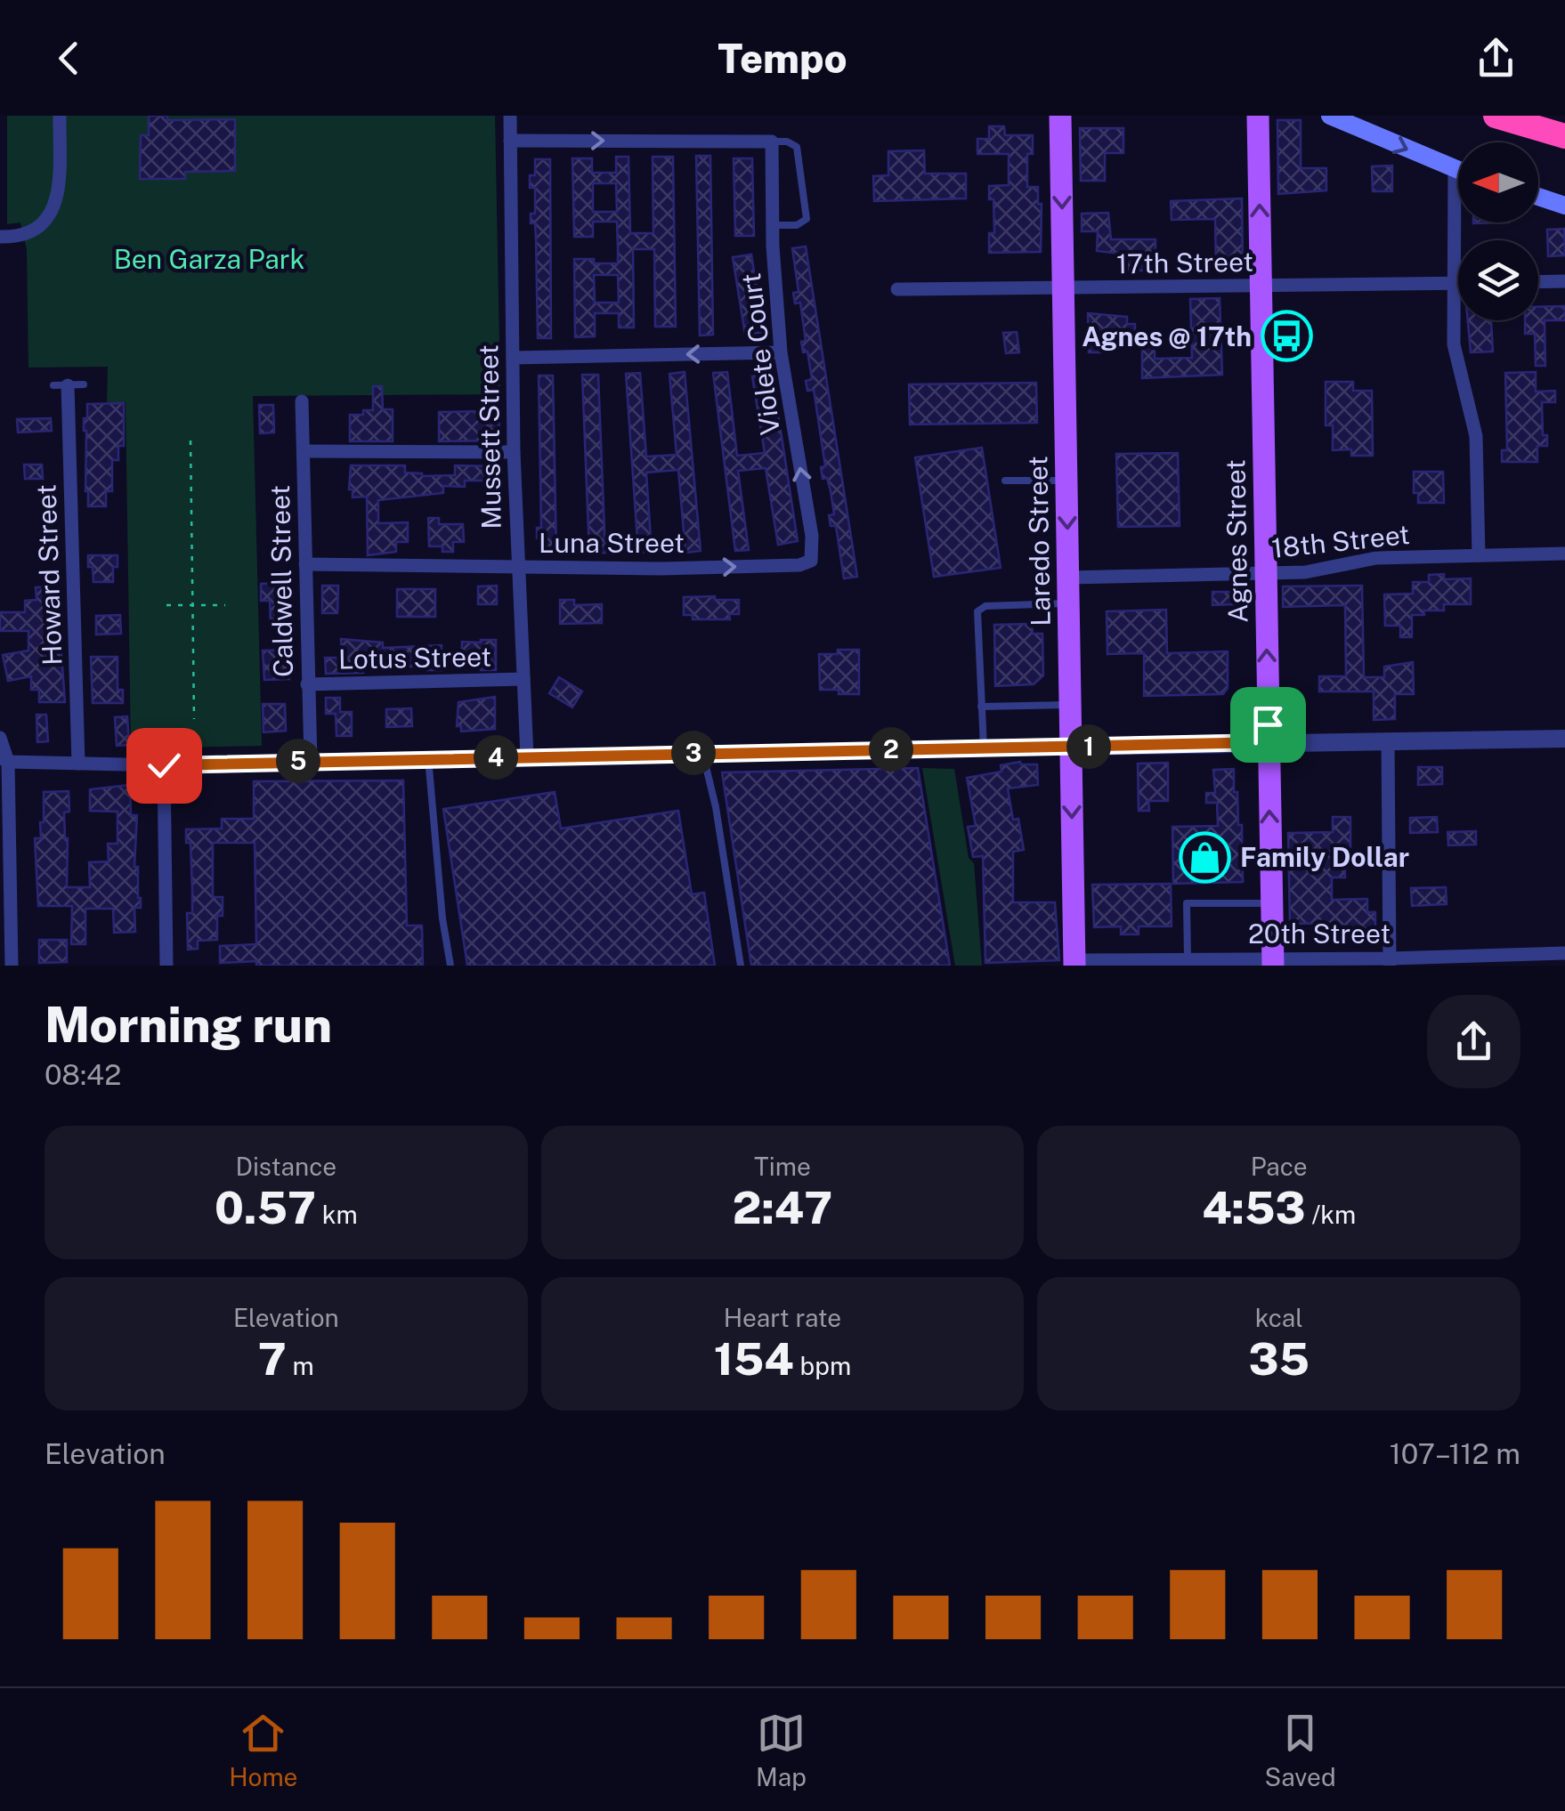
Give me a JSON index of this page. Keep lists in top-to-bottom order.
{
  "streets": {
    "main road": ["Laredo Street", "Agnes Street"],
    "street": [
      "17th Street",
      "Violete Court",
      "Mussett Street",
      "18th Street",
      "Luna Street",
      "Howard Street",
      "Caldwell Street",
      "Lotus Street",
      "20th Street"
    ]
  },
  "crossings": [
    ["17th Street", "Laredo Street"],
    ["17th Street", "Agnes Street"],
    ["Violete Court", "Luna Street"],
    ["Mussett Street", "Luna Street"],
    ["Mussett Street", "Lotus Street"],
    ["Laredo Street", "18th Street"],
    ["Laredo Street", "20th Street"],
    ["Agnes Street", "18th Street"],
    ["Agnes Street", "20th Street"],
    ["Luna Street", "Caldwell Street"],
    ["Caldwell Street", "Lotus Street"]
  ],
  "one_way": [
    "Violete Court",
    "Laredo Street",
    "Agnes Street",
    "Luna Street"
  ],
  "parks": ["Ben Garza Park"],
  "places": {
    "bus stop": ["Agnes @ 17th"],
    "shop": ["Family Dollar"]
  },
  "north": "left",
  "page": {
    "header": "Tempo",
    "pins": [
      "1",
      "2",
      "3",
      "4",
      "5"
    ],
    "heading": ["Morning run", "08:42"],
    "stats": [
      ["Distance", "0.57 km"],
      ["Time", "2:47"],
      ["Pace", "4:53 /km"],
      ["Elevation", "7 m"],
      ["Heart rate", "154 bpm"],
      ["kcal", "35"]
    ],
    "chart": ["Elevation", "107–112 m"],
    "tabs": ["Home", "Map", "Saved"]
  }
}
